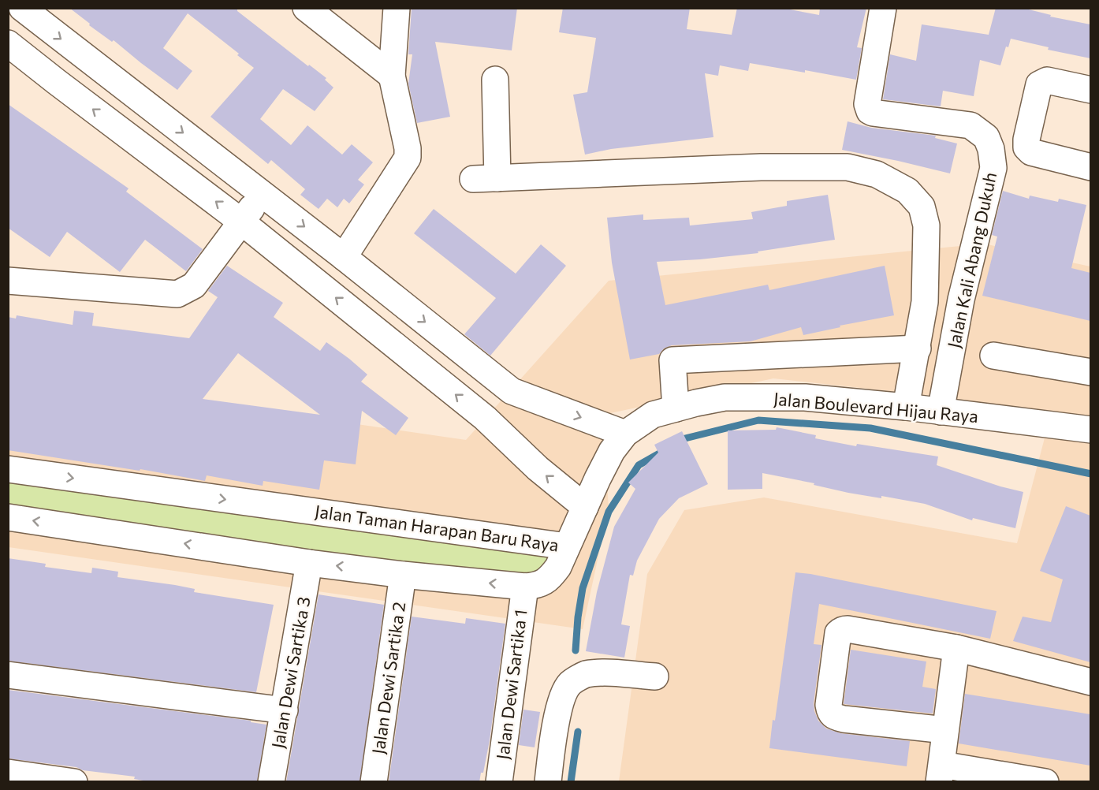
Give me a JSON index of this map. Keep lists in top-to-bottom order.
{
  "streets": {
    "street": [
      "Jalan Kali Abang Dukuh",
      "Jalan Boulevard Hijau Raya",
      "Jalan Taman Harapan Baru Raya",
      "Jalan Dewi Sartika 3",
      "Jalan Dewi Sartika 2",
      "Jalan Dewi Sartika 1"
    ]
  },
  "crossings": [
    ["Jalan Kali Abang Dukuh", "Jalan Boulevard Hijau Raya"],
    ["Jalan Boulevard Hijau Raya", "Jalan Taman Harapan Baru Raya"],
    ["Jalan Taman Harapan Baru Raya", "Jalan Dewi Sartika 3"],
    ["Jalan Taman Harapan Baru Raya", "Jalan Dewi Sartika 2"],
    ["Jalan Taman Harapan Baru Raya", "Jalan Dewi Sartika 1"]
  ]
}
